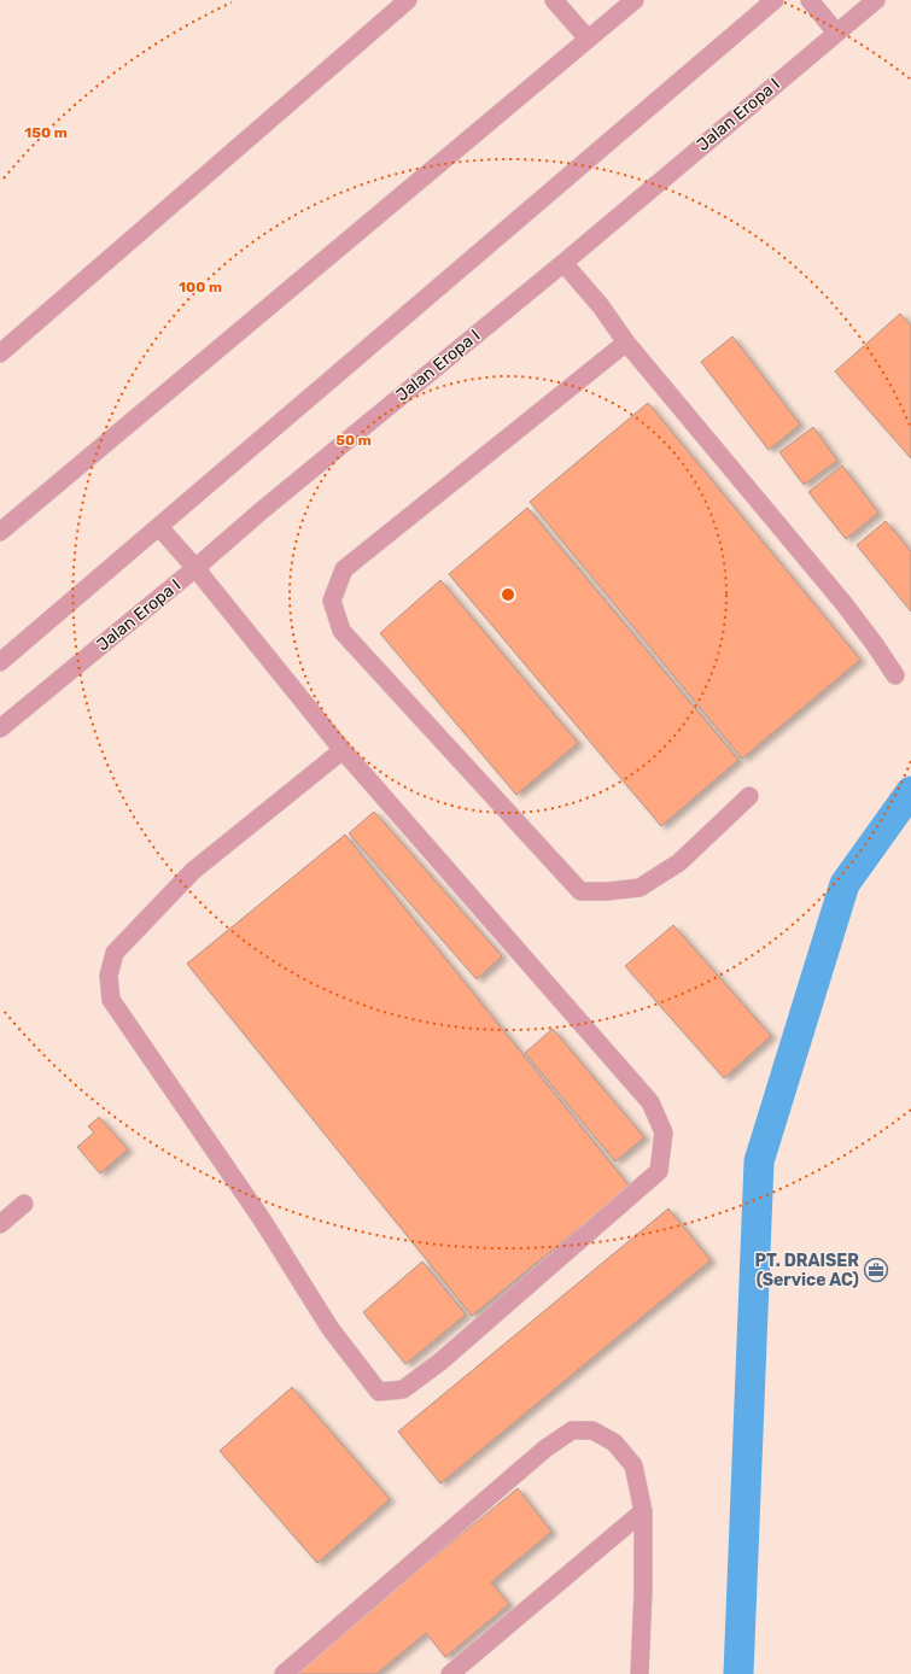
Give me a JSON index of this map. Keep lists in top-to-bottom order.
{
  "streets": {
    "lane": ["Jalan Eropa I"]
  },
  "places": {
    "office": ["PT. DRAISER (Service AC)"]
  },
  "rings": ["150 m", "100 m", "50 m"]
}
